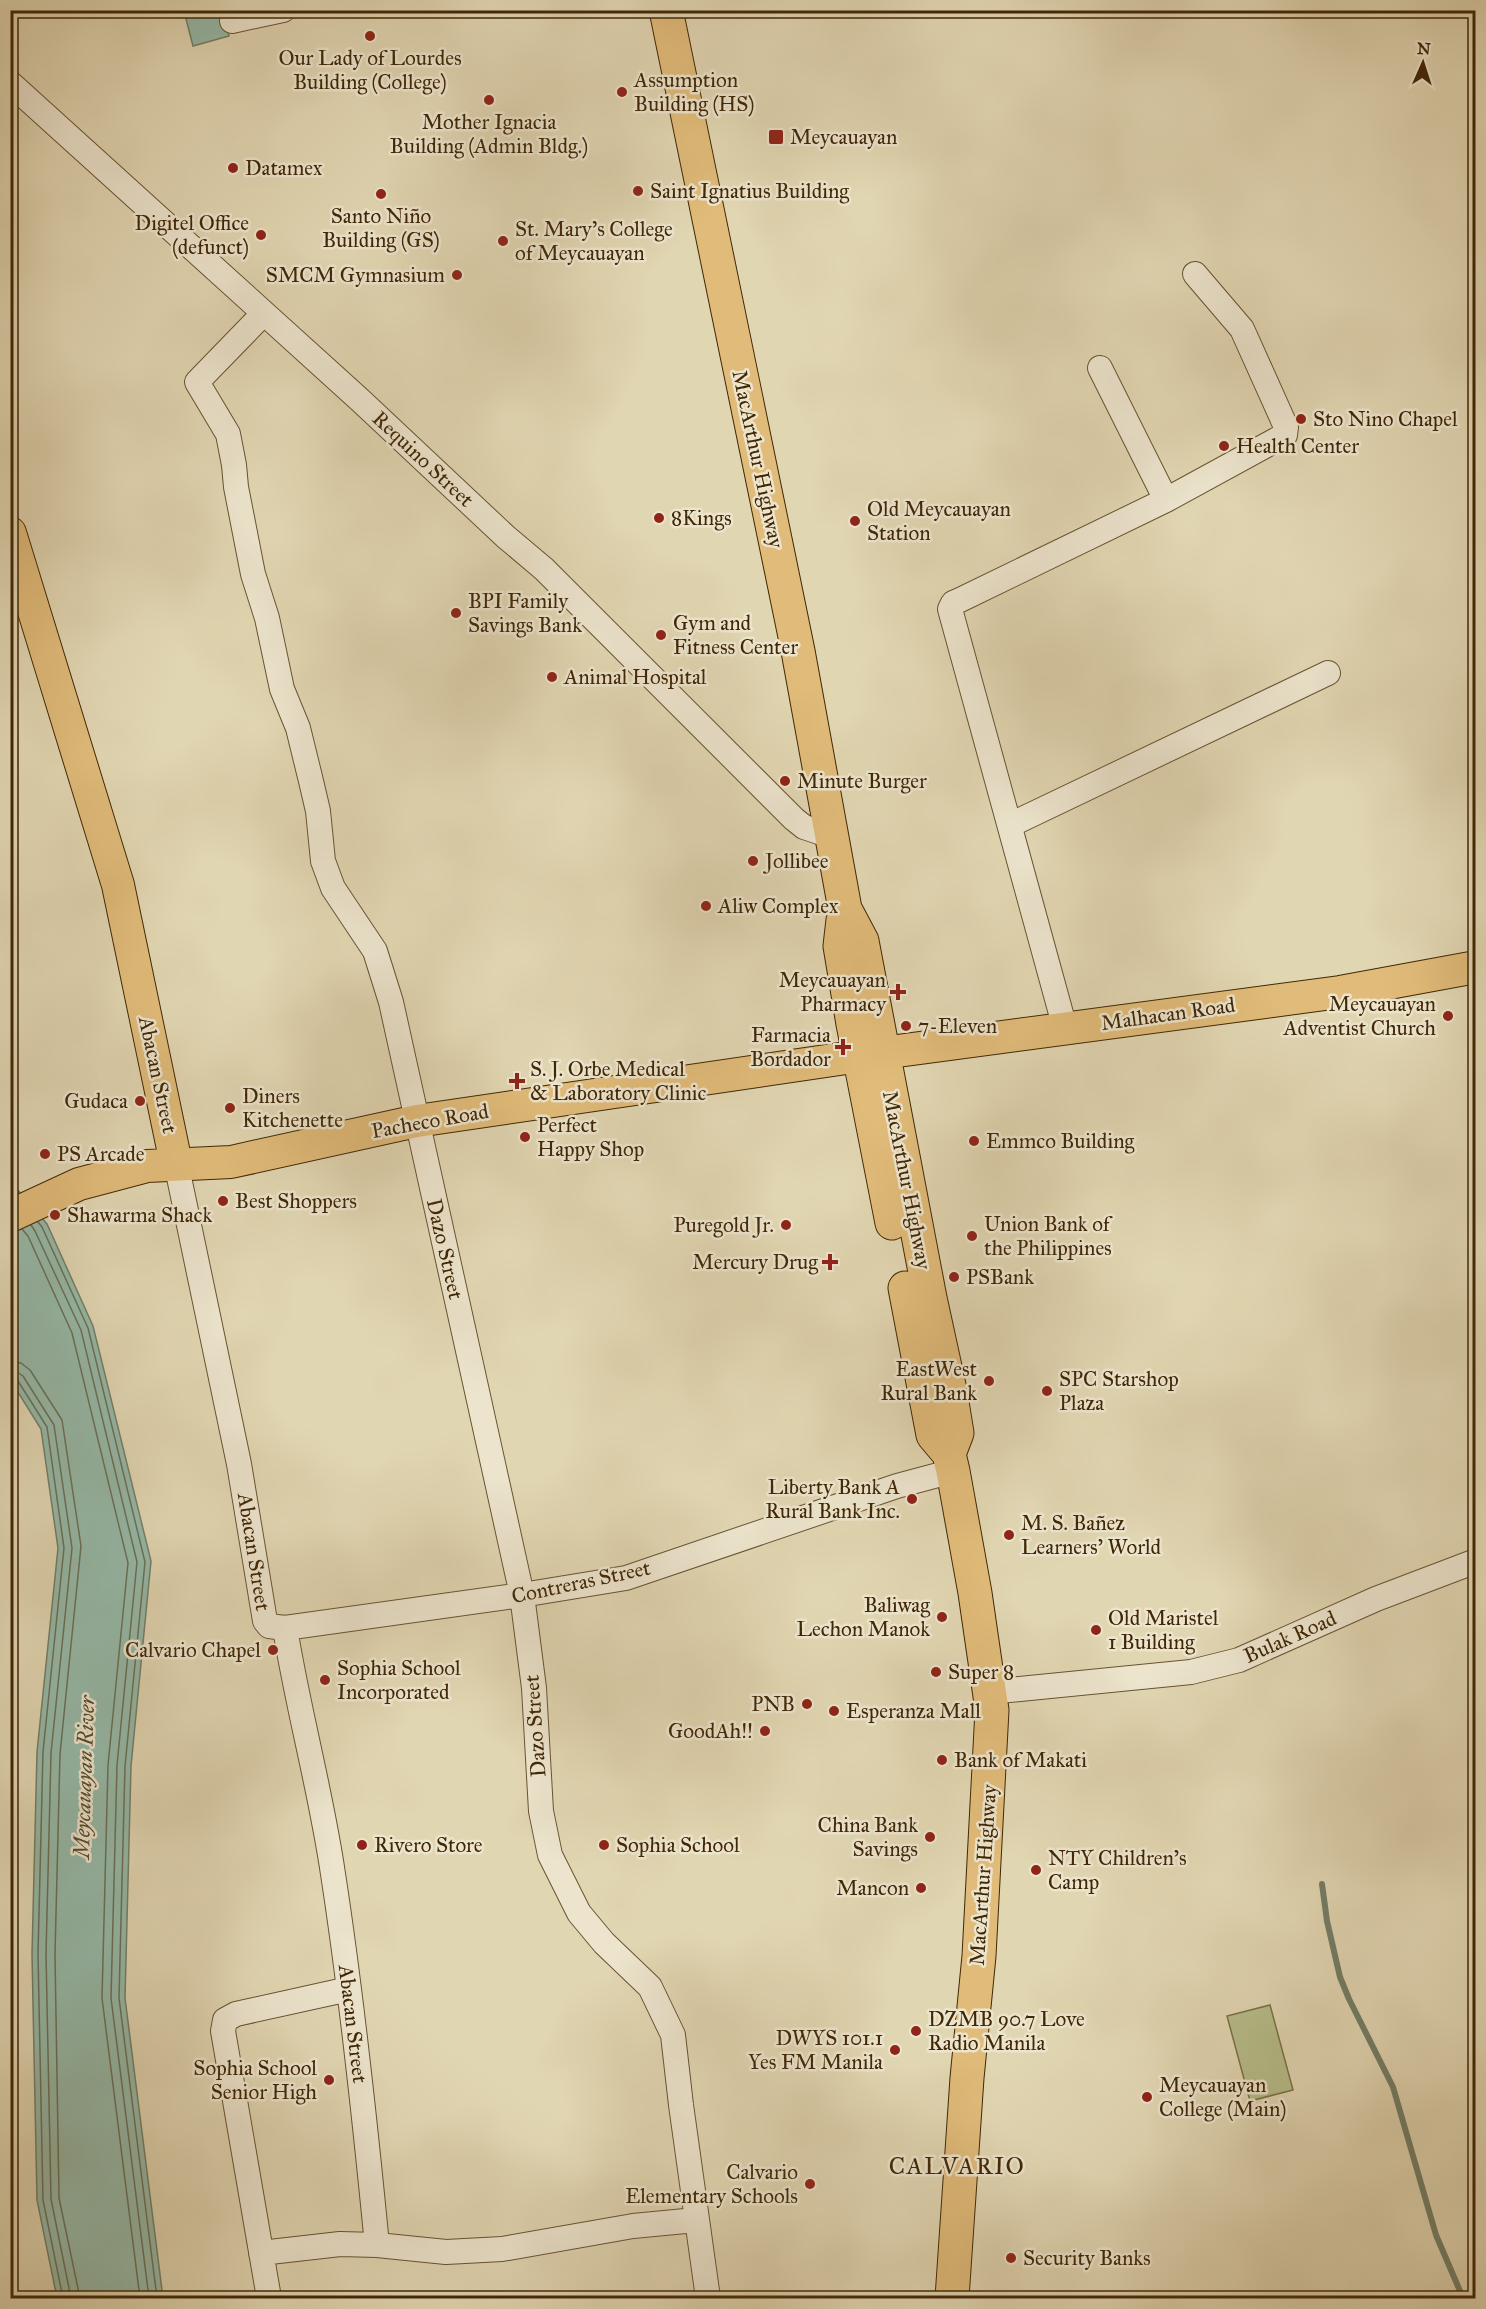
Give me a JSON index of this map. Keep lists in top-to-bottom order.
{
  "streets": {
    "highway": ["MacArthur Highway"],
    "main road": ["Malhacan Road", "Abacan Street", "Pacheco Road"],
    "street": [
      "Requino Street",
      "Dazo Street",
      "Contreras Street",
      "Bulak Road"
    ]
  },
  "crossings": [
    ["Requino Street", "MacArthur Highway"],
    ["Requino Street", "Dazo Street"],
    ["MacArthur Highway", "Malhacan Road"],
    ["MacArthur Highway", "Pacheco Road"],
    ["MacArthur Highway", "Contreras Street"],
    ["MacArthur Highway", "Bulak Road"],
    ["Malhacan Road", "Pacheco Road"],
    ["Abacan Street", "Pacheco Road"],
    ["Abacan Street", "Contreras Street"],
    ["Pacheco Road", "Dazo Street"],
    ["Dazo Street", "Contreras Street"]
  ],
  "districts": ["CALVARIO"],
  "water": ["Meycauayan River"],
  "places": {
    "other": [
      "Our Lady of Lourdes Building (College)",
      "Assumption Building (HS)",
      "Mother Ignacia Building (Admin Bldg.)",
      "Datamex",
      "Saint Ignatius Building",
      "Santo Niño Building (GS)",
      "Digitel Office (defunct)",
      "St. Mary's College of Meycauayan",
      "SMCM Gymnasium",
      "Sto Nino Chapel",
      "Health Center",
      "8Kings",
      "Old Meycauayan Station",
      "BPI Family Savings Bank",
      "Gym and Fitness Center",
      "Animal Hospital",
      "Minute Burger",
      "Jollibee",
      "Aliw Complex",
      "Meycauayan Adventist Church",
      "7-Eleven",
      "Gudaca",
      "Diners Kitchenette",
      "Perfect Happy Shop",
      "Emmco Building",
      "PS Arcade",
      "Best Shoppers",
      "Shawarma Shack",
      "Puregold Jr.",
      "Union Bank of the Philippines",
      "PSBank",
      "EastWest Rural Bank",
      "SPC Starshop Plaza",
      "Liberty Bank A Rural Bank Inc.",
      "M. S. Bañez Learners' World",
      "Baliwag Lechon Manok",
      "Old Maristel 1 Building",
      "Calvario Chapel",
      "Super 8",
      "Sophia School Incorporated",
      "PNB",
      "Esperanza Mall",
      "GoodAh!!",
      "Bank of Makati",
      "China Bank Savings",
      "Rivero Store",
      "Sophia School",
      "NTY Children's Camp",
      "Mancon",
      "DZMB 90.7 Love Radio Manila",
      "DWYS 101.1 Yes FM Manila",
      "Sophia School Senior High",
      "Meycauayan College (Main)",
      "Calvario Elementary Schools",
      "Security Banks"
    ],
    "transit": ["Meycauayan"],
    "health": [
      "Meycauayan Pharmacy",
      "Farmacia Bordador",
      "S. J. Orbe Medical & Laboratory Clinic",
      "Mercury Drug"
    ]
  },
  "north": "top"
}
